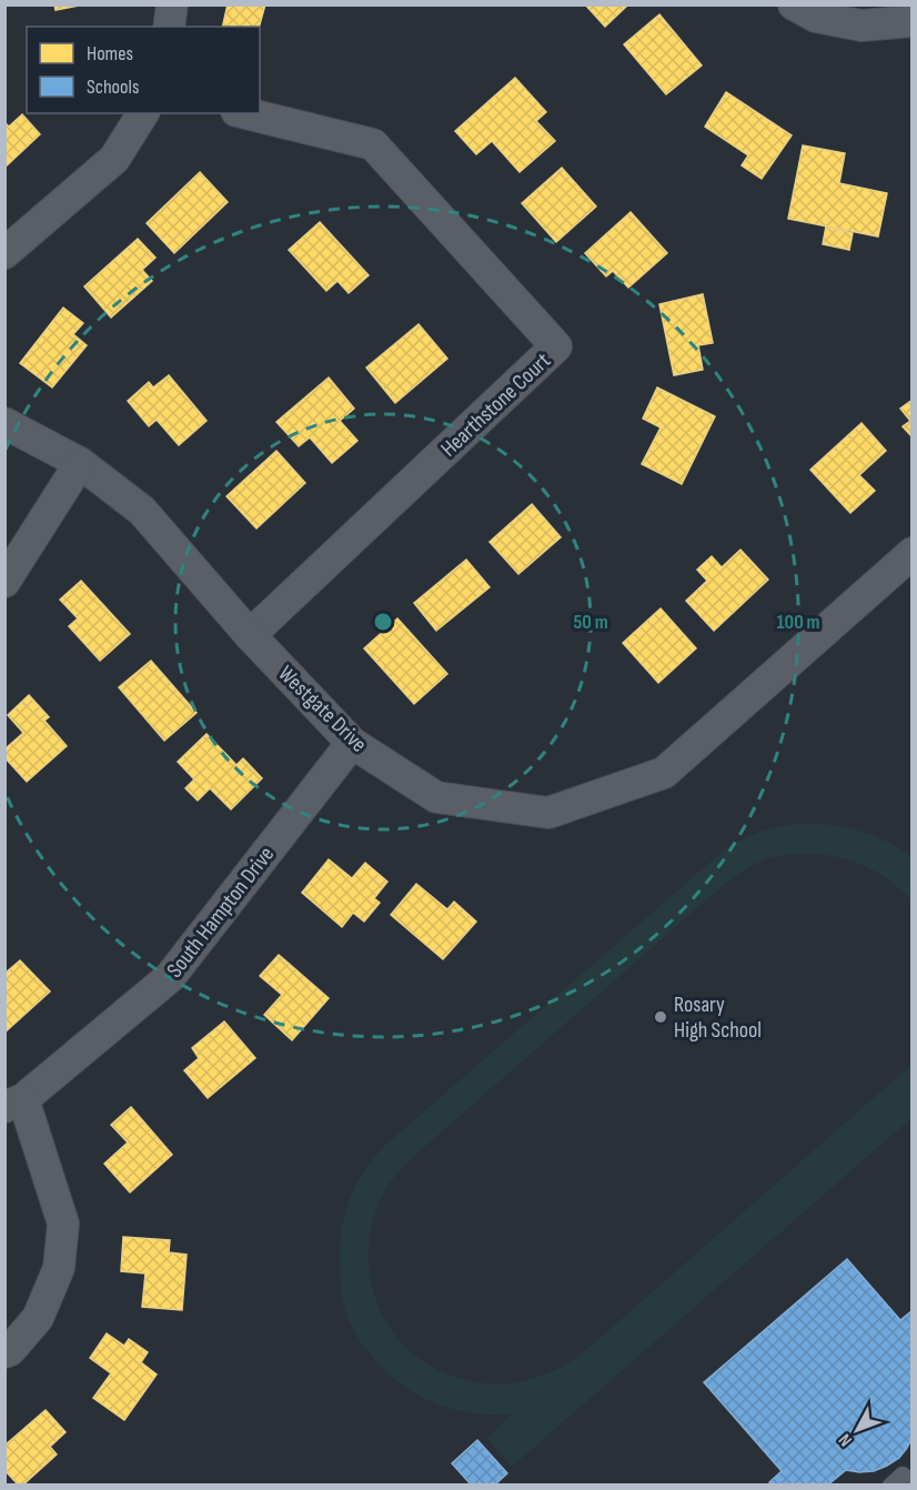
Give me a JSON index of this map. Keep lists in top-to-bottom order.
{
  "streets": {
    "street": ["Hearthstone Court", "Westgate Drive", "South Hampton Drive"]
  },
  "crossings": [
    ["Hearthstone Court", "Westgate Drive"],
    ["Westgate Drive", "South Hampton Drive"]
  ],
  "places": ["Rosary High School"],
  "legend": ["Homes", "Schools"],
  "north": "bottom left",
  "rings": ["50 m", "100 m"]
}
